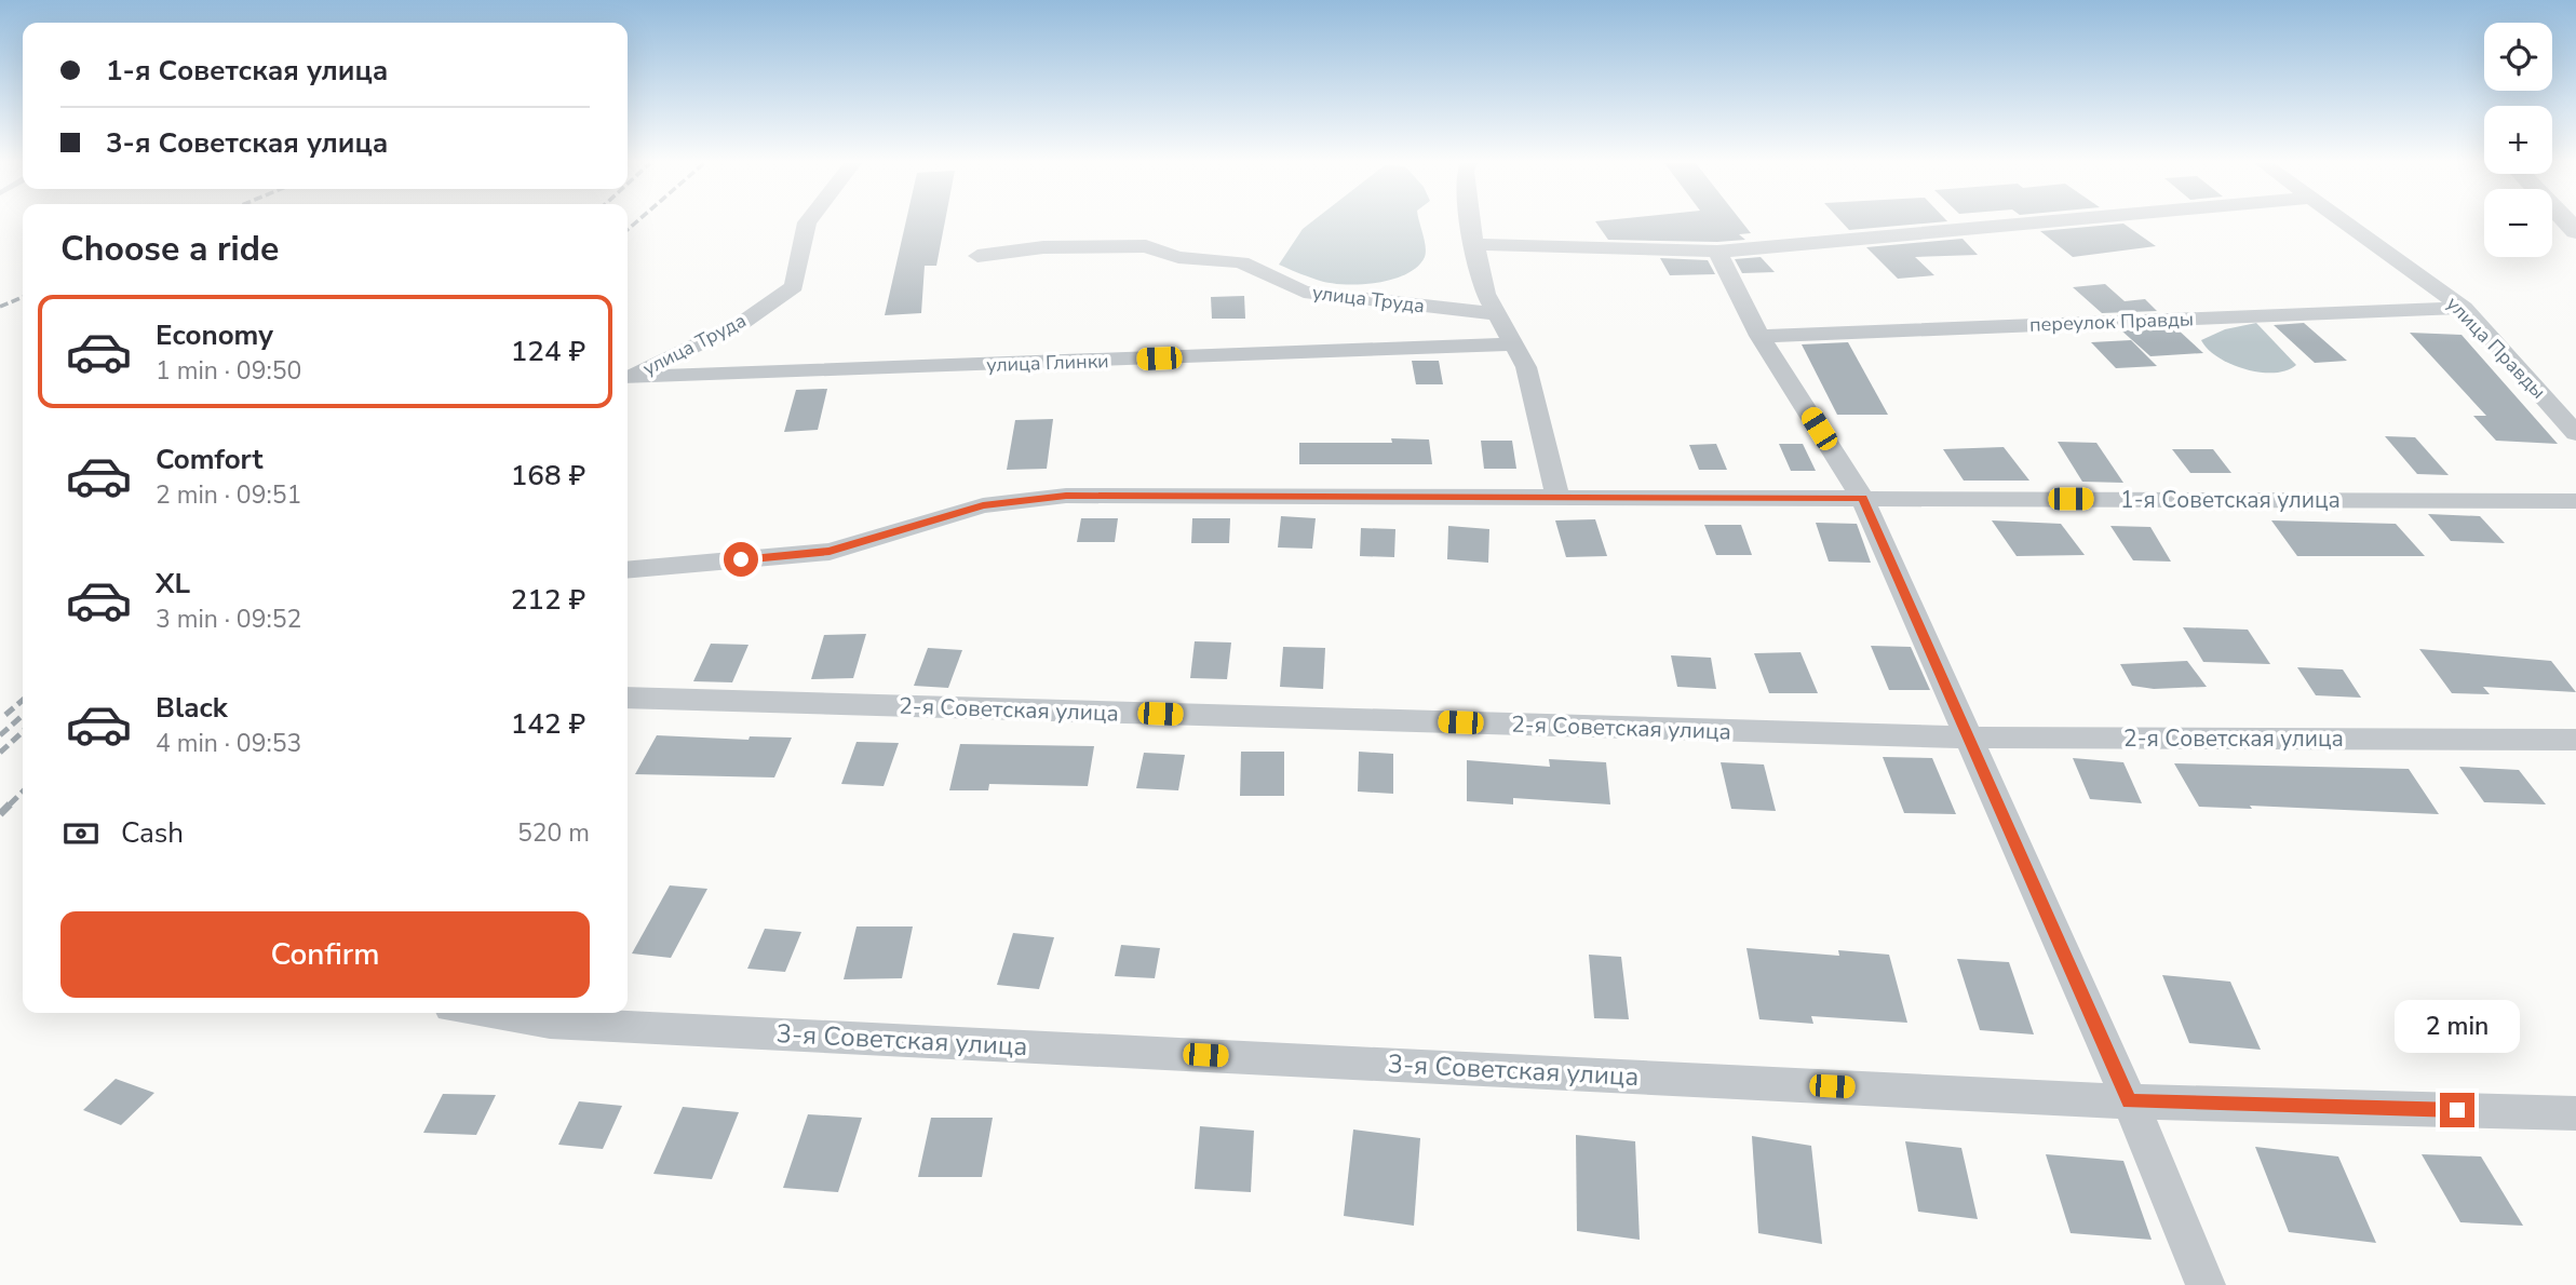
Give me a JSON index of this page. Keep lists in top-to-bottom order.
{
  "streets": {
    "street": [
      "улица Труда",
      "переулок Правды",
      "улица Правды",
      "улица Глинки",
      "1-я Советская улица",
      "2-я Советская улица",
      "3-я Советская улица"
    ]
  },
  "crossings": [
    ["переулок Правды", "улица Правды"]
  ],
  "page": {
    "map_buttons": ["+", "−"],
    "banner": ["1-я Советская улица", "3-я Советская улица"],
    "heading": "Choose a ride",
    "list": [
      {
        "name": "Economy",
        "note": "1 min · 09:50",
        "value": "124 ₽"
      },
      {
        "name": "Comfort",
        "note": "2 min · 09:51",
        "value": "168 ₽"
      },
      {
        "name": "XL",
        "note": "3 min · 09:52",
        "value": "212 ₽"
      },
      {
        "name": "Black",
        "note": "4 min · 09:53",
        "value": "142 ₽"
      }
    ],
    "pay": ["Cash", "520 m"],
    "buttons": "Confirm",
    "bubble": "2 min"
  }
}
